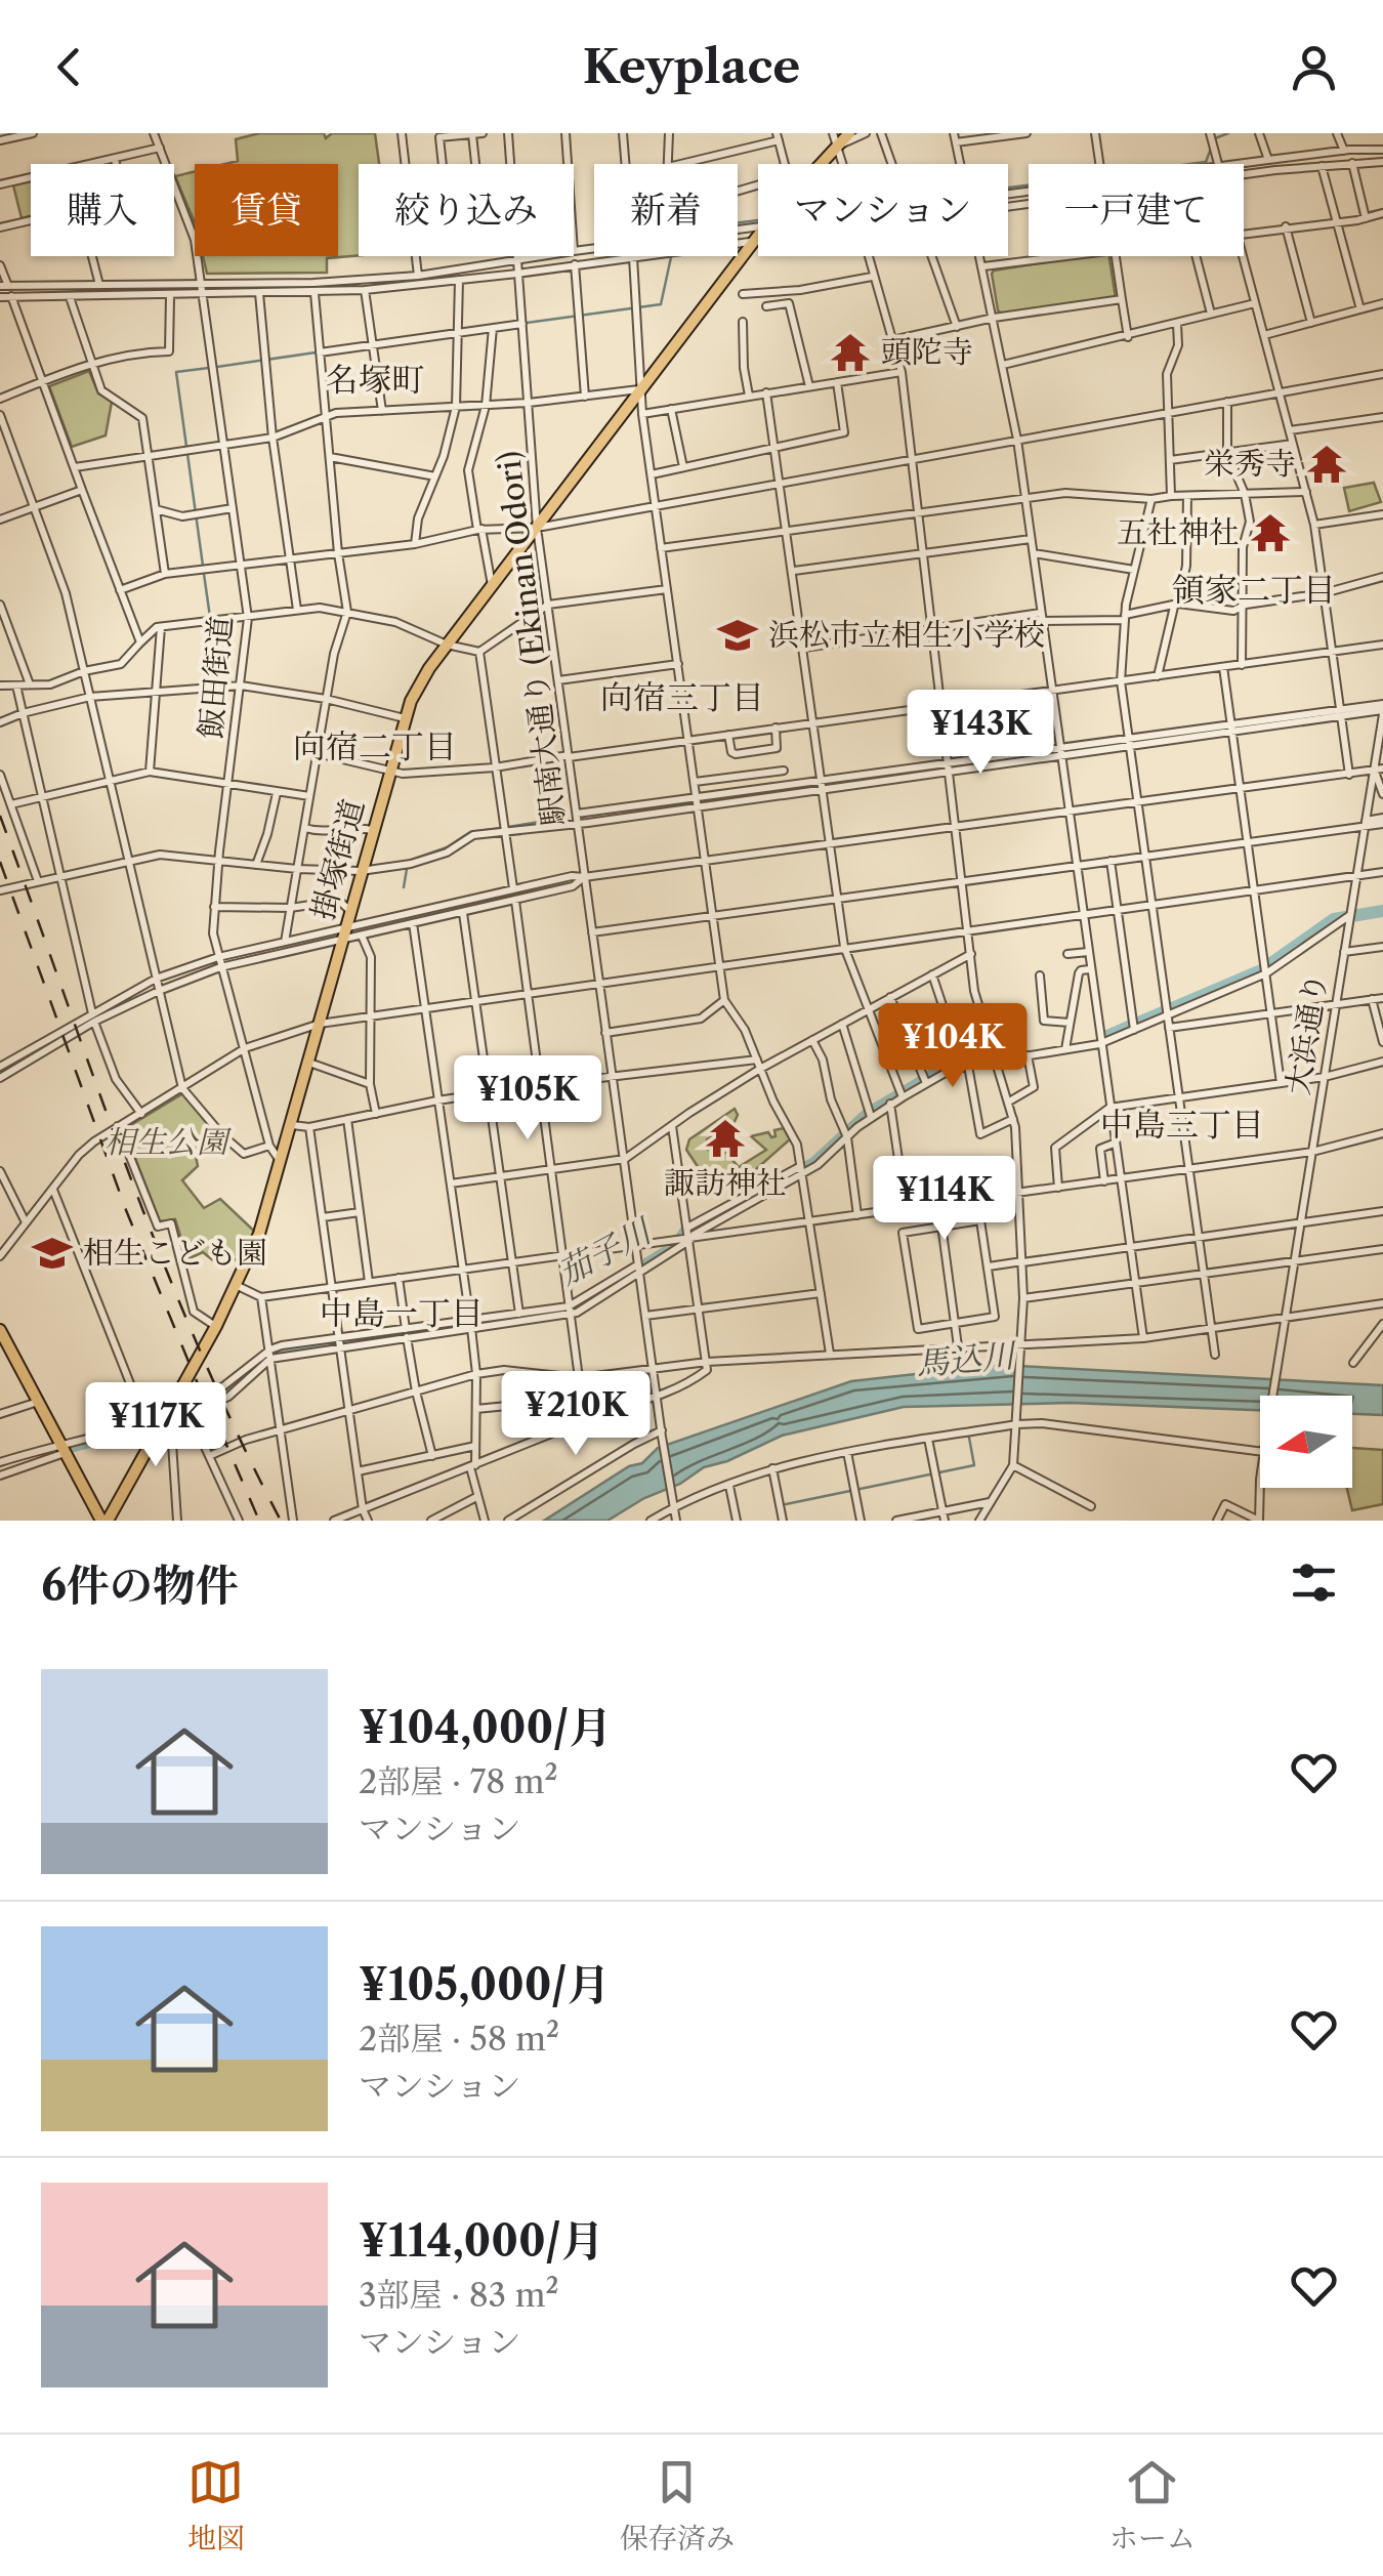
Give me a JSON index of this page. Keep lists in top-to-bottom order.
{
  "streets": {
    "highway": ["掛塚街道"],
    "street": ["駅南大通り (Ekinan Odori)", "飯田街道", "大浜通り"]
  },
  "crossings": [
    ["駅南大通り (Ekinan Odori)", "掛塚街道"],
    ["飯田街道", "掛塚街道"]
  ],
  "districts": [
    "名塚町",
    "領家二丁目",
    "向宿三丁目",
    "向宿二丁目",
    "中島三丁目",
    "中島一丁目"
  ],
  "water": ["茄子川", "馬込川"],
  "parks": ["相生公園"],
  "places": {
    "temple": [
      "頭陀寺",
      "栄秀寺",
      "五社神社",
      "諏訪神社"
    ],
    "school or university": ["浜松市立相生小学校", "相生こども園"]
  },
  "north": "left",
  "page": {
    "header": "Keyplace",
    "chip": [
      "購入",
      "賃貸",
      "絞り込み",
      "新着",
      "マンション",
      "一戸建て"
    ],
    "price": [
      "¥143K",
      "¥104K",
      "¥105K",
      "¥114K",
      "¥210K",
      "¥117K"
    ],
    "heading": "6件の物件",
    "list": [
      {
        "name": "¥104,000/月",
        "note": "2部屋 · 78 m² · マンション"
      },
      {
        "name": "¥105,000/月",
        "note": "2部屋 · 58 m² · マンション"
      },
      {
        "name": "¥114,000/月",
        "note": "3部屋 · 83 m² · マンション"
      }
    ],
    "tabs": ["地図", "保存済み", "ホーム"]
  }
}
